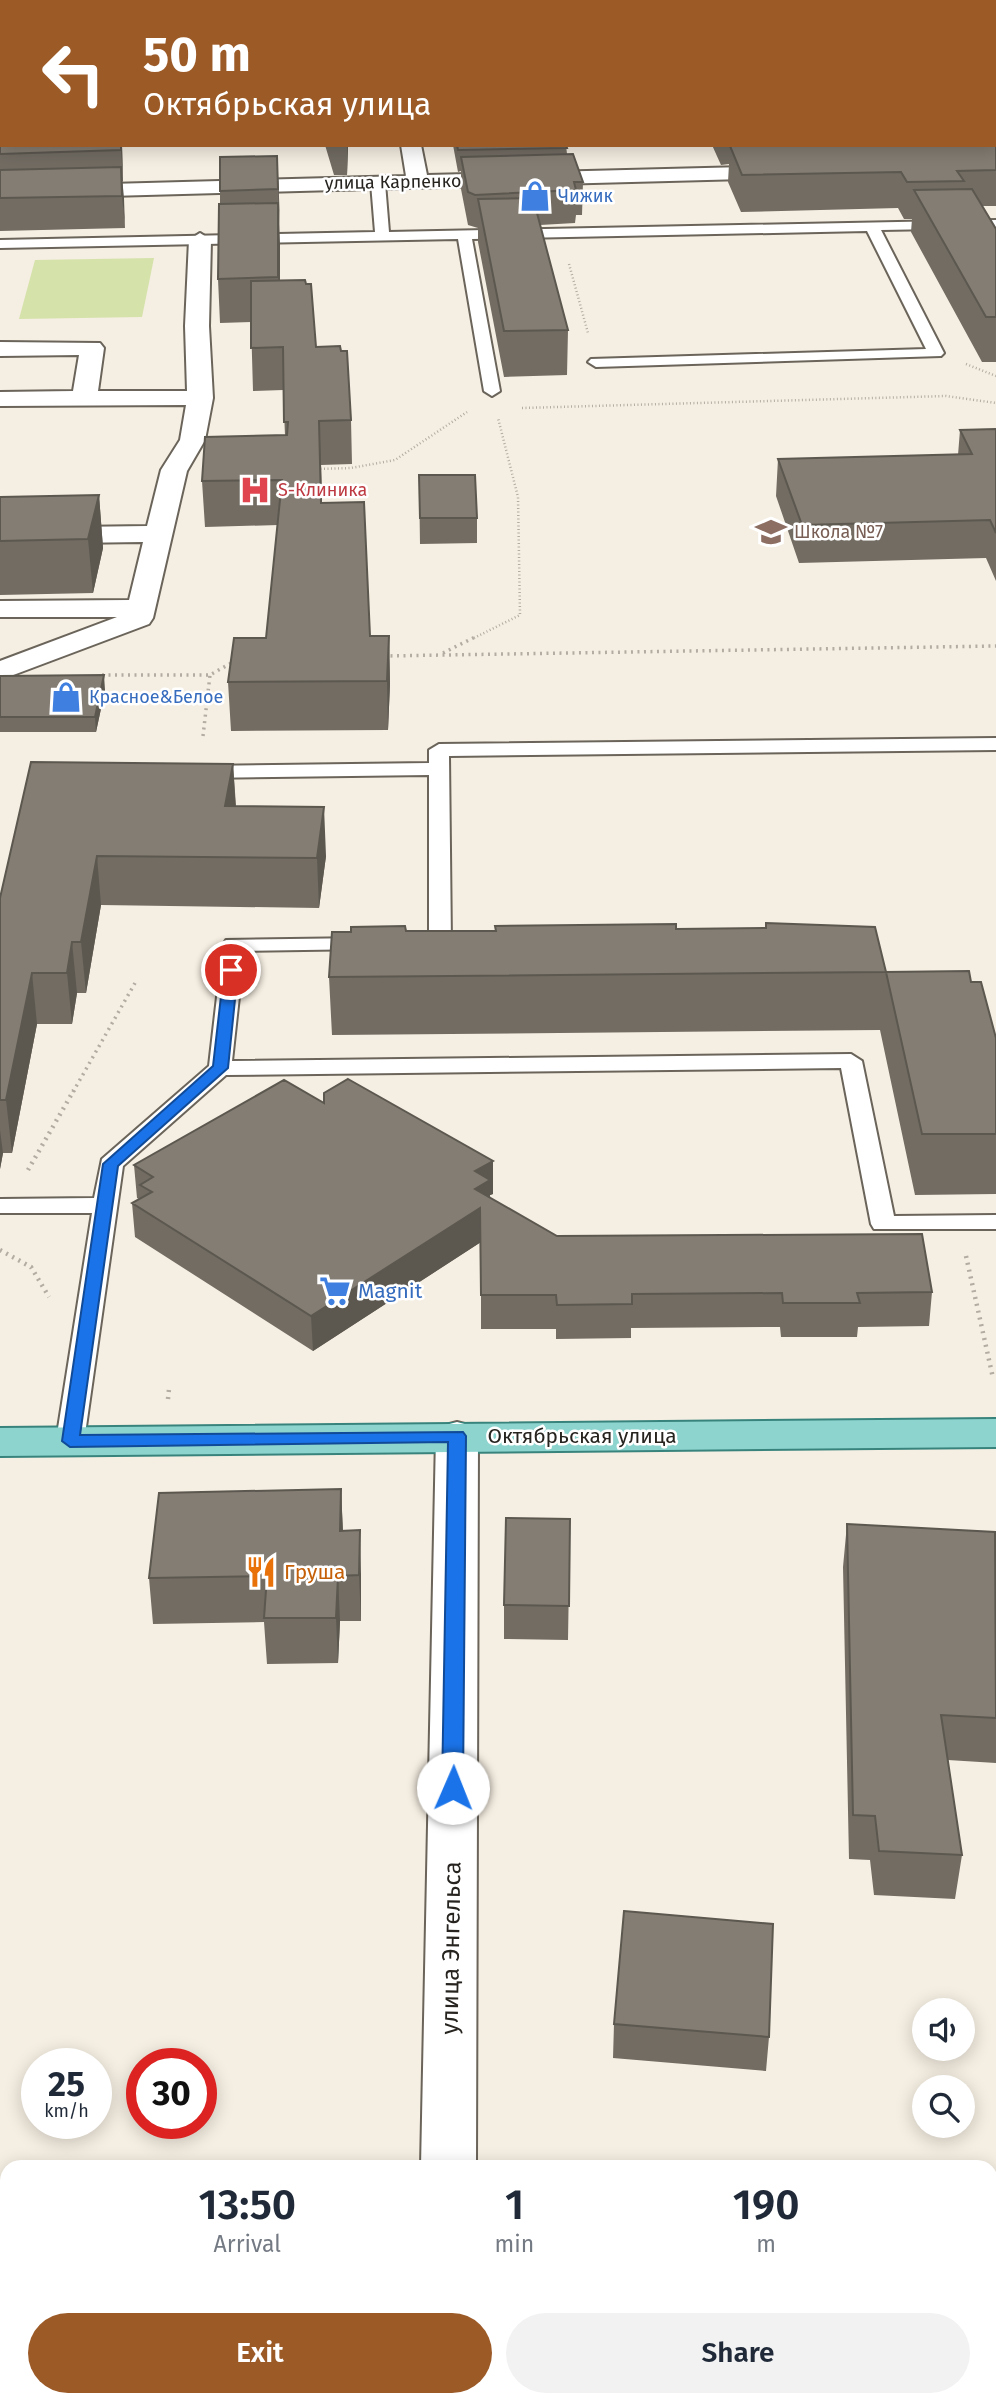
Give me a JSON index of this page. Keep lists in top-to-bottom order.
{
  "streets": {
    "main road": ["Октябрьская улица"],
    "street": ["улица Карпенко", "улица Энгельса"]
  },
  "crossings": [
    ["Октябрьская улица", "улица Энгельса"]
  ],
  "places": {
    "shop": ["Чижик", "Красное&Белое"],
    "hospital": ["S-Клиника"],
    "school or university": ["Школа №7"],
    "supermarket": ["Magnit"],
    "restaurant": ["Груша"]
  },
  "page": {
    "turn": ["50 m", "Октябрьская улица"],
    "speed": "25 km/h",
    "limit": "30",
    "eta": [
      "13:50",
      "Arrival",
      "1",
      "min",
      "190",
      "m"
    ],
    "buttons": ["Exit", "Share"]
  }
}
